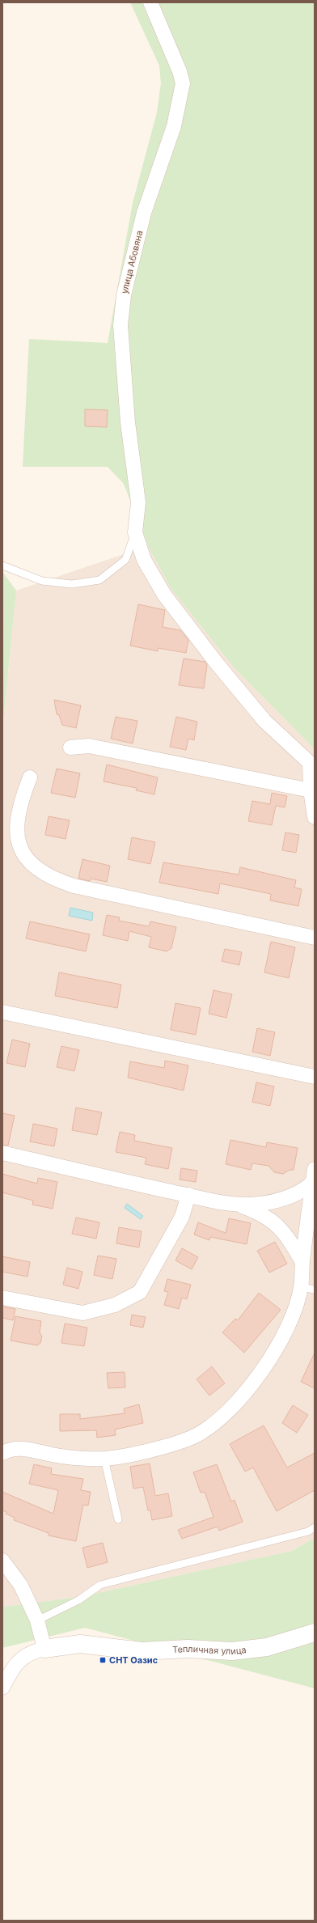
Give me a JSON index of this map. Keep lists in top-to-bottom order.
{
  "streets": {
    "street": ["улица Абовяна", "Тепличная улица"]
  },
  "places": {
    "transit": ["СНТ Оазис"]
  }
}
